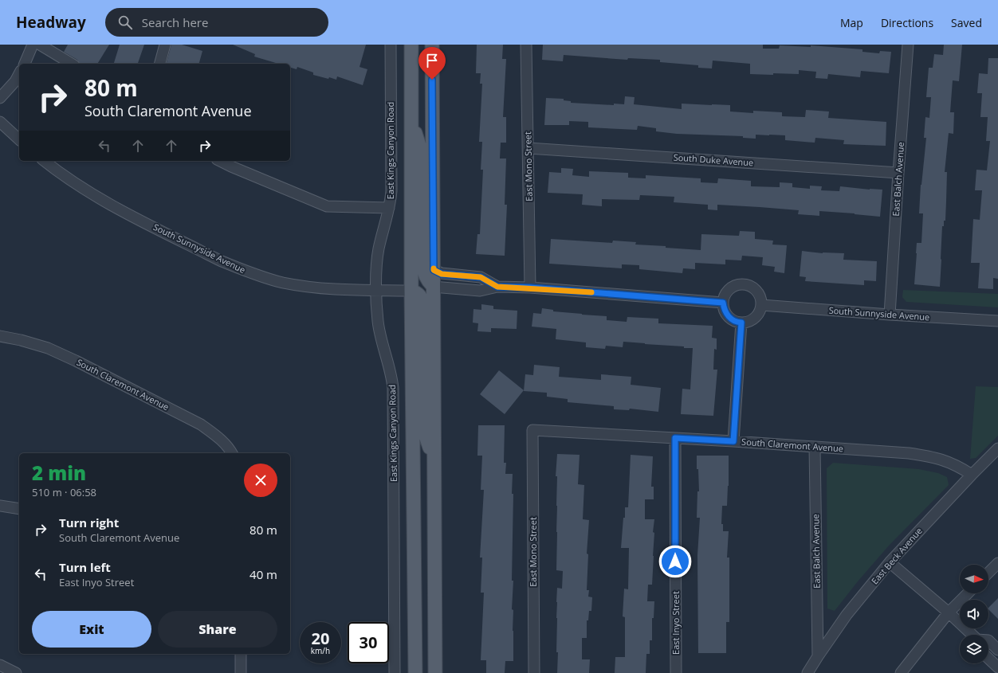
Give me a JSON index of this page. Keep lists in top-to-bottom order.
{
  "streets": {
    "street": [
      "East Kings Canyon Road",
      "South Duke Avenue",
      "East Mono Street",
      "East Balch Avenue",
      "South Sunnyside Avenue",
      "South Claremont Avenue",
      "East Beck Avenue",
      "East Inyo Street"
    ]
  },
  "crossings": [
    ["East Kings Canyon Road", "South Sunnyside Avenue"],
    ["South Duke Avenue", "East Mono Street"],
    ["South Duke Avenue", "East Balch Avenue"],
    ["East Mono Street", "South Claremont Avenue"],
    ["East Balch Avenue", "South Sunnyside Avenue"],
    ["East Balch Avenue", "South Claremont Avenue"],
    ["East Balch Avenue", "East Beck Avenue"],
    ["South Claremont Avenue", "East Beck Avenue"],
    ["South Claremont Avenue", "East Inyo Street"]
  ],
  "north": "right",
  "page": {
    "header": "Headway",
    "search": "Search here",
    "nav": ["Map", "Directions", "Saved"],
    "turn": ["80 m", "South Claremont Avenue"],
    "heading": ["2 min", "510 m · 06:58"],
    "list": [
      {
        "name": "Turn right",
        "note": "South Claremont Avenue",
        "value": "80 m"
      },
      {
        "name": "Turn left",
        "note": "East Inyo Street",
        "value": "40 m"
      }
    ],
    "buttons": ["Exit", "Share"],
    "speed": "20 km/h",
    "limit": "30"
  }
}
